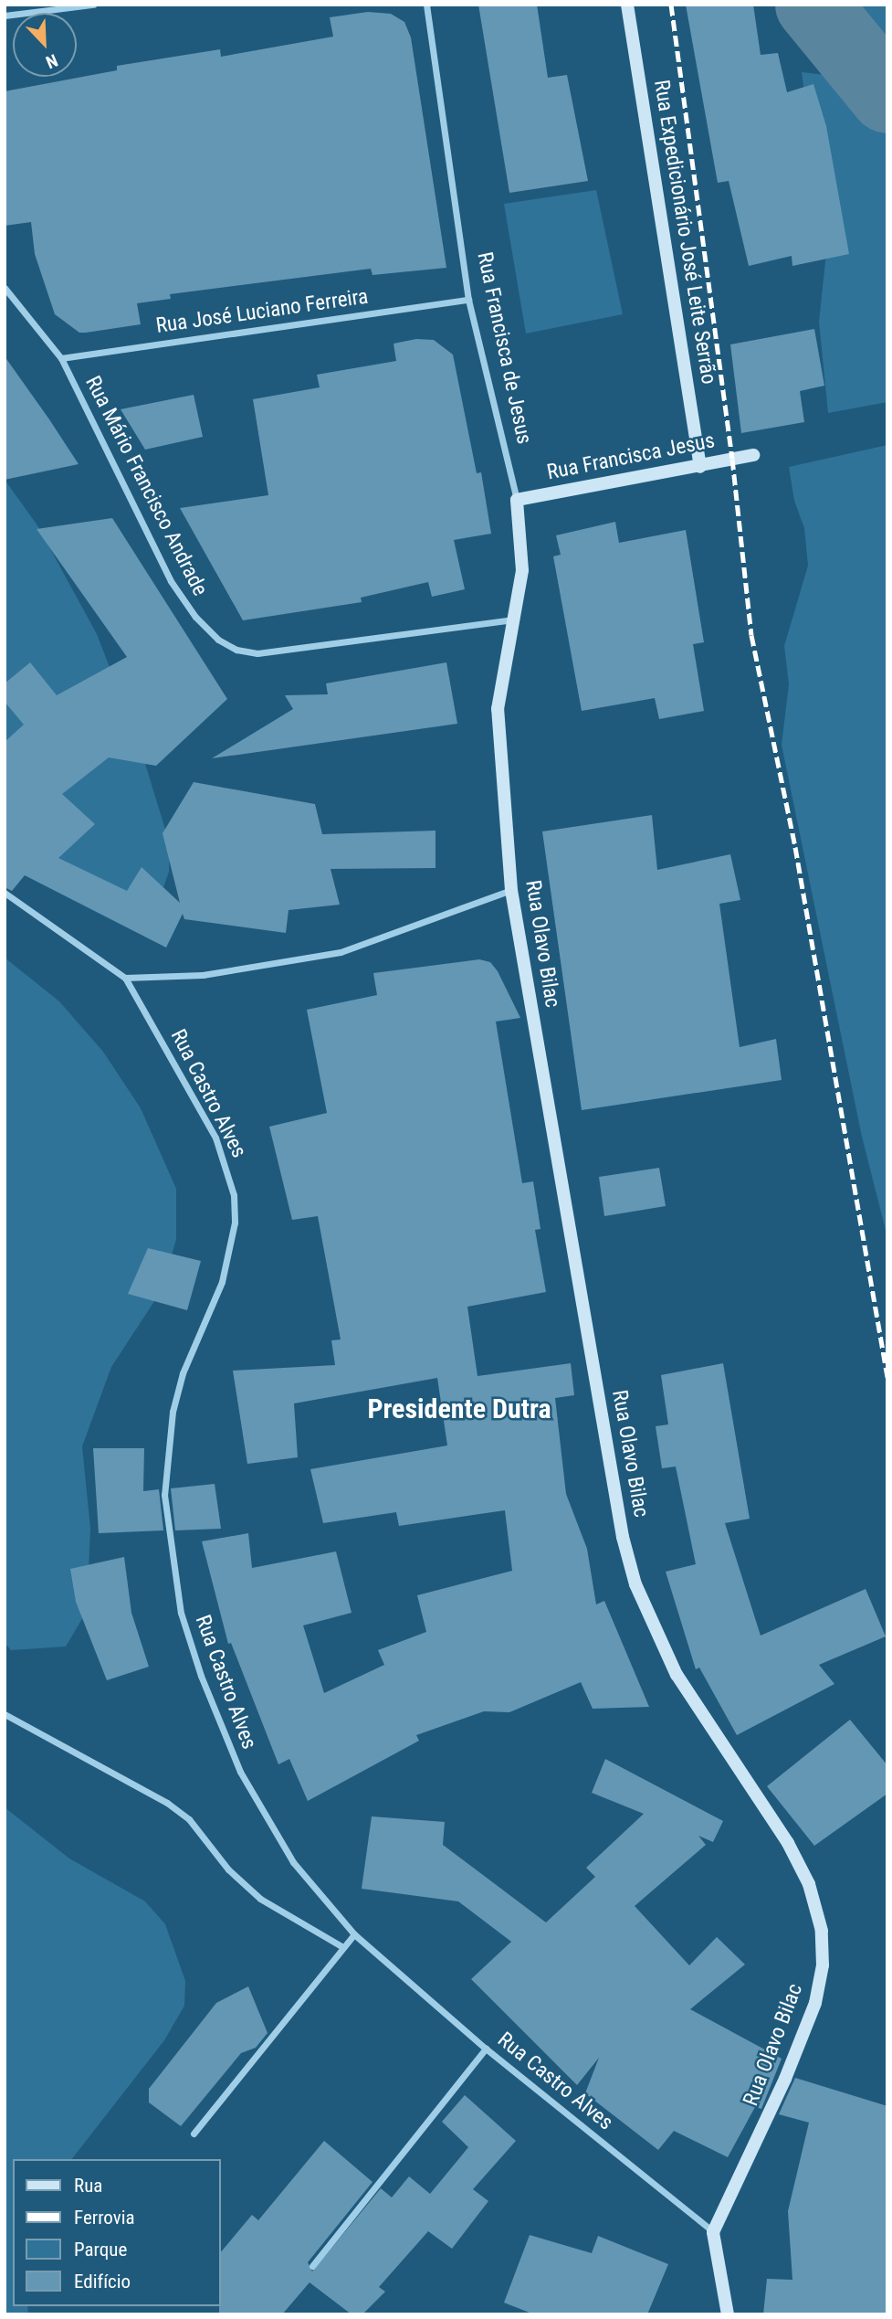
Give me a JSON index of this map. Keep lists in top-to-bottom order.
{
  "streets": {
    "street": [
      "Rua Expedicionário José Leite Serrão",
      "Rua José Luciano Ferreira",
      "Rua Francisca de Jesus",
      "Rua Francisca Jesus",
      "Rua Mário Francisco Andrade",
      "Rua Olavo Bilac",
      "Rua Castro Alves"
    ]
  },
  "crossings": [
    ["Rua Expedicionário José Leite Serrão", "Rua Francisca Jesus"],
    ["Rua José Luciano Ferreira", "Rua Francisca de Jesus"],
    ["Rua José Luciano Ferreira", "Rua Mário Francisco Andrade"],
    ["Rua Francisca de Jesus", "Rua Francisca Jesus"],
    ["Rua Francisca de Jesus", "Rua Mário Francisco Andrade"],
    ["Rua Francisca de Jesus", "Rua Olavo Bilac"],
    ["Rua Mário Francisco Andrade", "Rua Olavo Bilac"],
    ["Rua Olavo Bilac", "Rua Castro Alves"]
  ],
  "districts": ["Presidente Dutra"],
  "legend": [
    "Rua",
    "Ferrovia",
    "Parque",
    "Edifício"
  ],
  "north": "bottom right"
}
